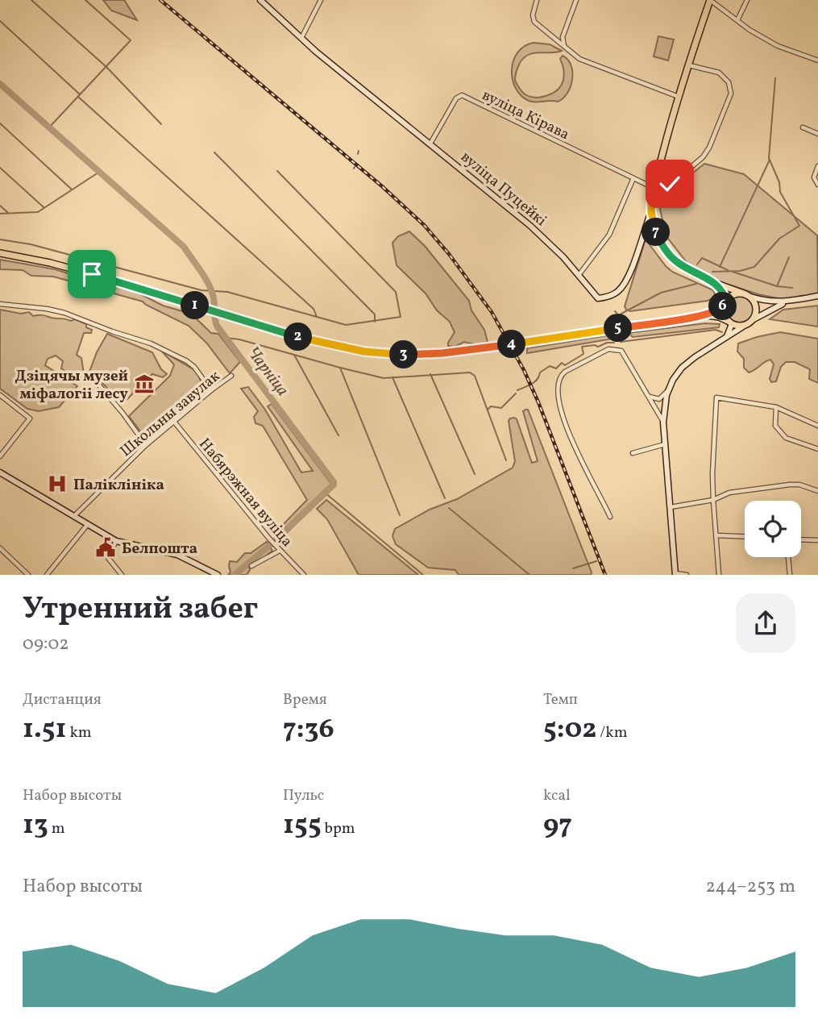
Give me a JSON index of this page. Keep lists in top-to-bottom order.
{
  "streets": {
    "main road": ["вуліца Пуцейкі"],
    "street": ["вуліца Кірава", "Школьны завулак", "Набярэжная вуліца"]
  },
  "crossings": [
    ["вуліца Кірава", "вуліца Пуцейкі"],
    ["Школьны завулак", "Набярэжная вуліца"]
  ],
  "water": ["Чарніца"],
  "places": {
    "museum": ["Дзіцячы музей міфалогіі лесу"],
    "hospital": ["Паліклініка"],
    "public building": ["Белпошта"]
  },
  "page": {
    "pins": [
      "7",
      "1",
      "6",
      "5",
      "2",
      "4",
      "3"
    ],
    "heading": ["Утренний забег", "09:02"],
    "stats": [
      ["Дистанция", "1.51 km"],
      ["Время", "7:36"],
      ["Темп", "5:02 /km"],
      ["Набор высоты", "13 m"],
      ["Пульс", "155 bpm"],
      ["kcal", "97"]
    ],
    "chart": ["Набор высоты", "244–253 m"]
  }
}
